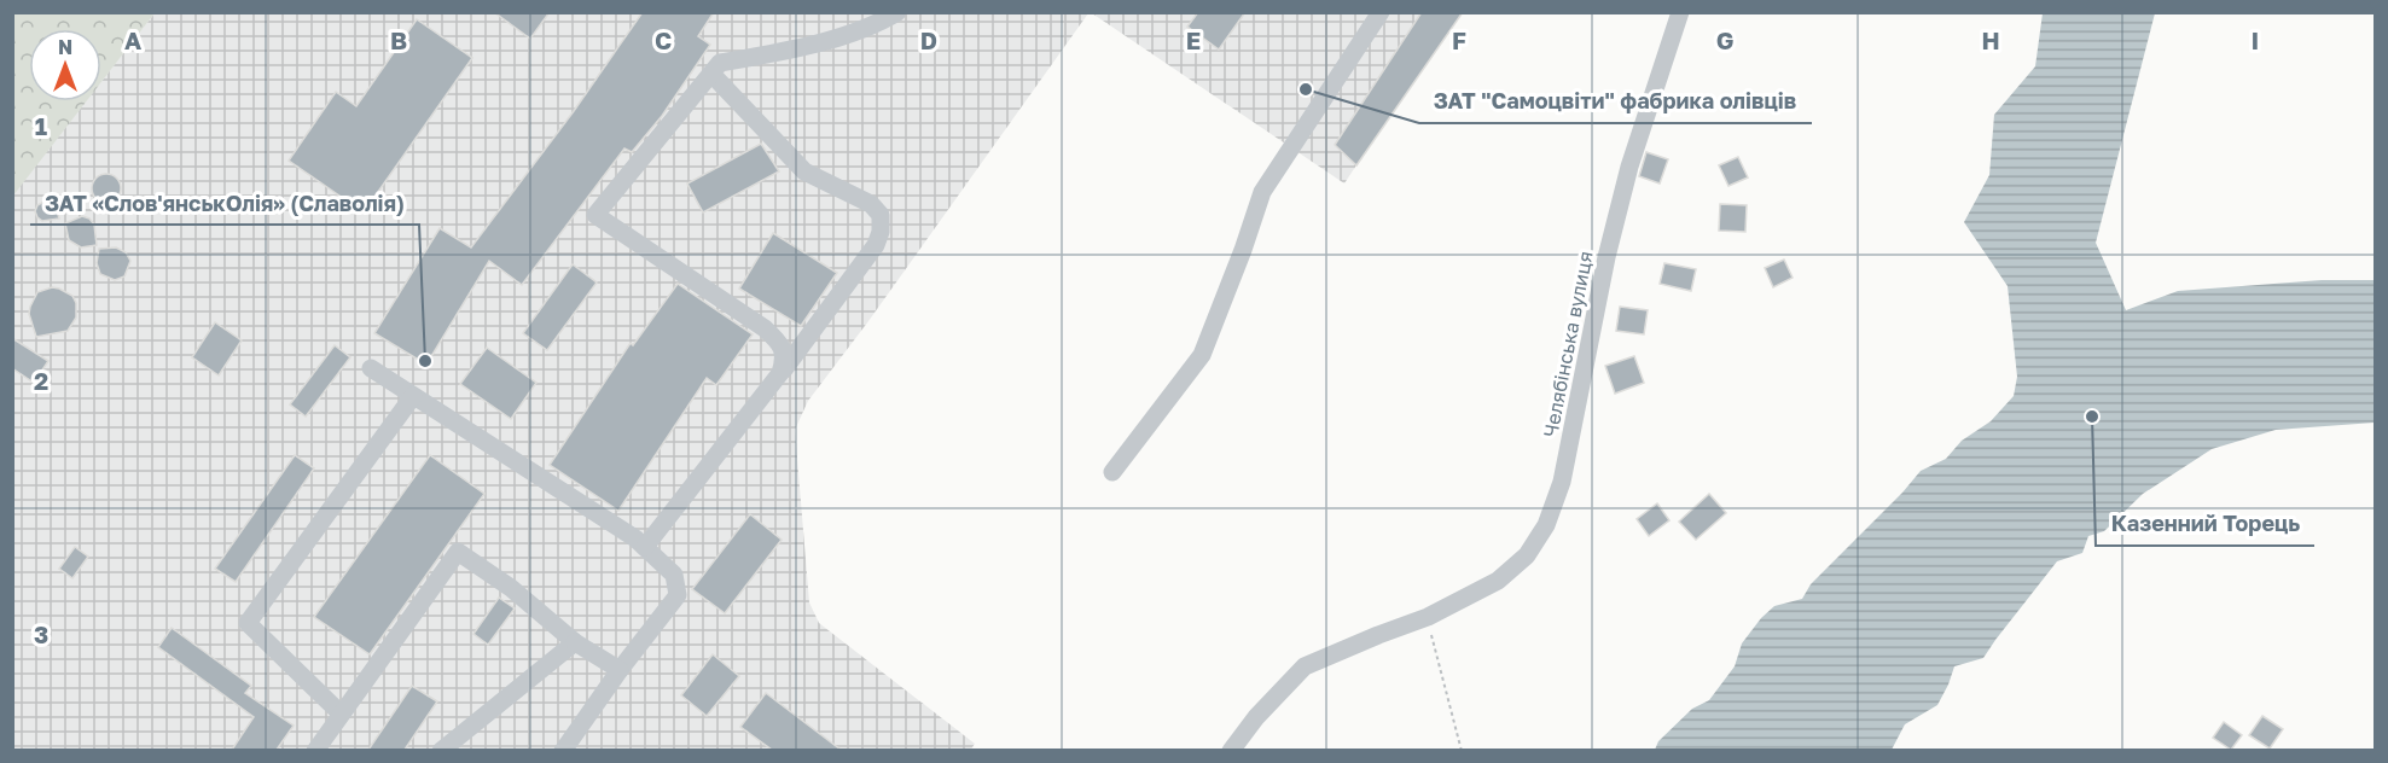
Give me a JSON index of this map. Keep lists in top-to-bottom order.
{
  "streets": {
    "street": ["Челябінська вулиця"]
  },
  "places": ["ЗАТ \"Самоцвіти\" фабрика олівців", "ЗАТ «Слов'янськОлія» (Славолія)", "Казенний Торець"],
  "north": "top",
  "grid": {
    "columns": [
      "A",
      "B",
      "C",
      "D",
      "E",
      "F",
      "G",
      "H",
      "I"
    ],
    "rows": ["1", "2", "3"]
  }
}
